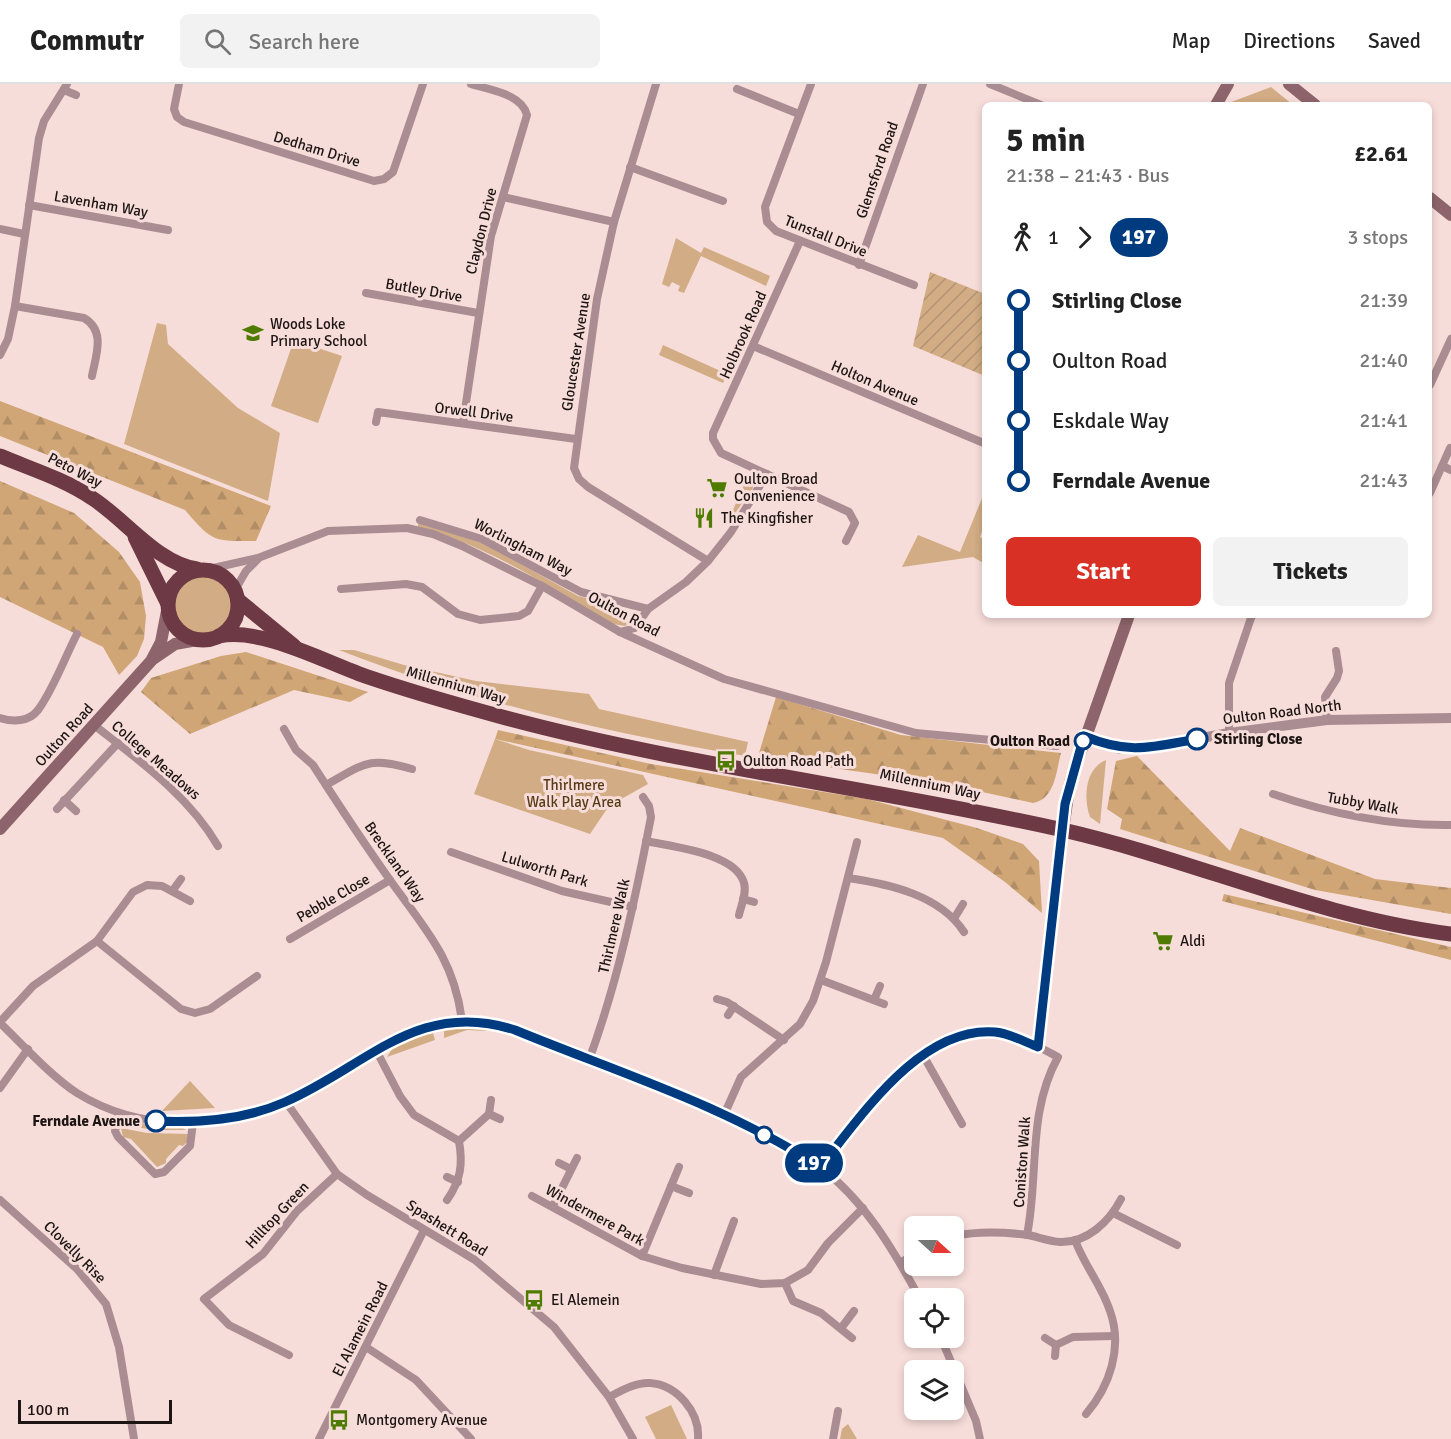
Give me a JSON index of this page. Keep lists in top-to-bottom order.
{
  "streets": {
    "highway": ["Peto Way", "Millennium Way"],
    "main road": ["Oulton Road"],
    "street": [
      "Dedham Drive",
      "Glemsford Road",
      "Lavenham Way",
      "Claydon Drive",
      "Tunstall Drive",
      "Butley Drive",
      "Holbrook Road",
      "Gloucester Avenue",
      "Holton Avenue",
      "Orwell Drive",
      "Worlingham Way",
      "Oulton Road North",
      "College Meadows",
      "Tubby Walk",
      "Breckland Way",
      "Lulworth Park",
      "Pebble Close",
      "Thirlmere Walk",
      "Coniston Walk",
      "Hilltop Green",
      "Windermere Park",
      "Spashett Road",
      "Clovelly Rise",
      "El Alamein Road"
    ]
  },
  "crossings": [
    ["Glemsford Road", "Tunstall Drive"],
    ["Claydon Drive", "Butley Drive"],
    ["Claydon Drive", "Orwell Drive"],
    ["Tunstall Drive", "Holbrook Road"],
    ["Holbrook Road", "Holton Avenue"],
    ["Gloucester Avenue", "Orwell Drive"],
    ["Peto Way", "Oulton Road"],
    ["Peto Way", "Millennium Way"],
    ["Oulton Road", "Millennium Way"],
    ["Oulton Road", "College Meadows"],
    ["Breckland Way", "Pebble Close"],
    ["Lulworth Park", "Thirlmere Walk"],
    ["Hilltop Green", "Spashett Road"],
    ["Spashett Road", "El Alamein Road"]
  ],
  "parks": ["Thirlmere Walk Play Area"],
  "places": {
    "school or university": ["Woods Loke Primary School"],
    "supermarket": ["Oulton Broad Convenience", "Aldi"],
    "restaurant": ["The Kingfisher"],
    "other": ["Stirling Close", "Oulton Road", "Ferndale Avenue"],
    "bus stop": ["Oulton Road Path", "El Alemein", "Montgomery Avenue"]
  },
  "lines": ["bus line 197"],
  "scale_bar": "100 m",
  "north": "right",
  "page": {
    "header": "Commutr",
    "search": "Search here",
    "nav": ["Map", "Directions", "Saved"],
    "on_map": "197",
    "heading": ["5 min", "21:38 – 21:43 · Bus", "£2.61"],
    "legs": ["1", "197", "3 stops"],
    "list": [
      {
        "name": "Stirling Close",
        "value": "21:39"
      },
      {
        "name": "Oulton Road",
        "value": "21:40"
      },
      {
        "name": "Eskdale Way",
        "value": "21:41"
      },
      {
        "name": "Ferndale Avenue",
        "value": "21:43"
      }
    ],
    "buttons": ["Start", "Tickets"],
    "scale": "100 m"
  }
}
